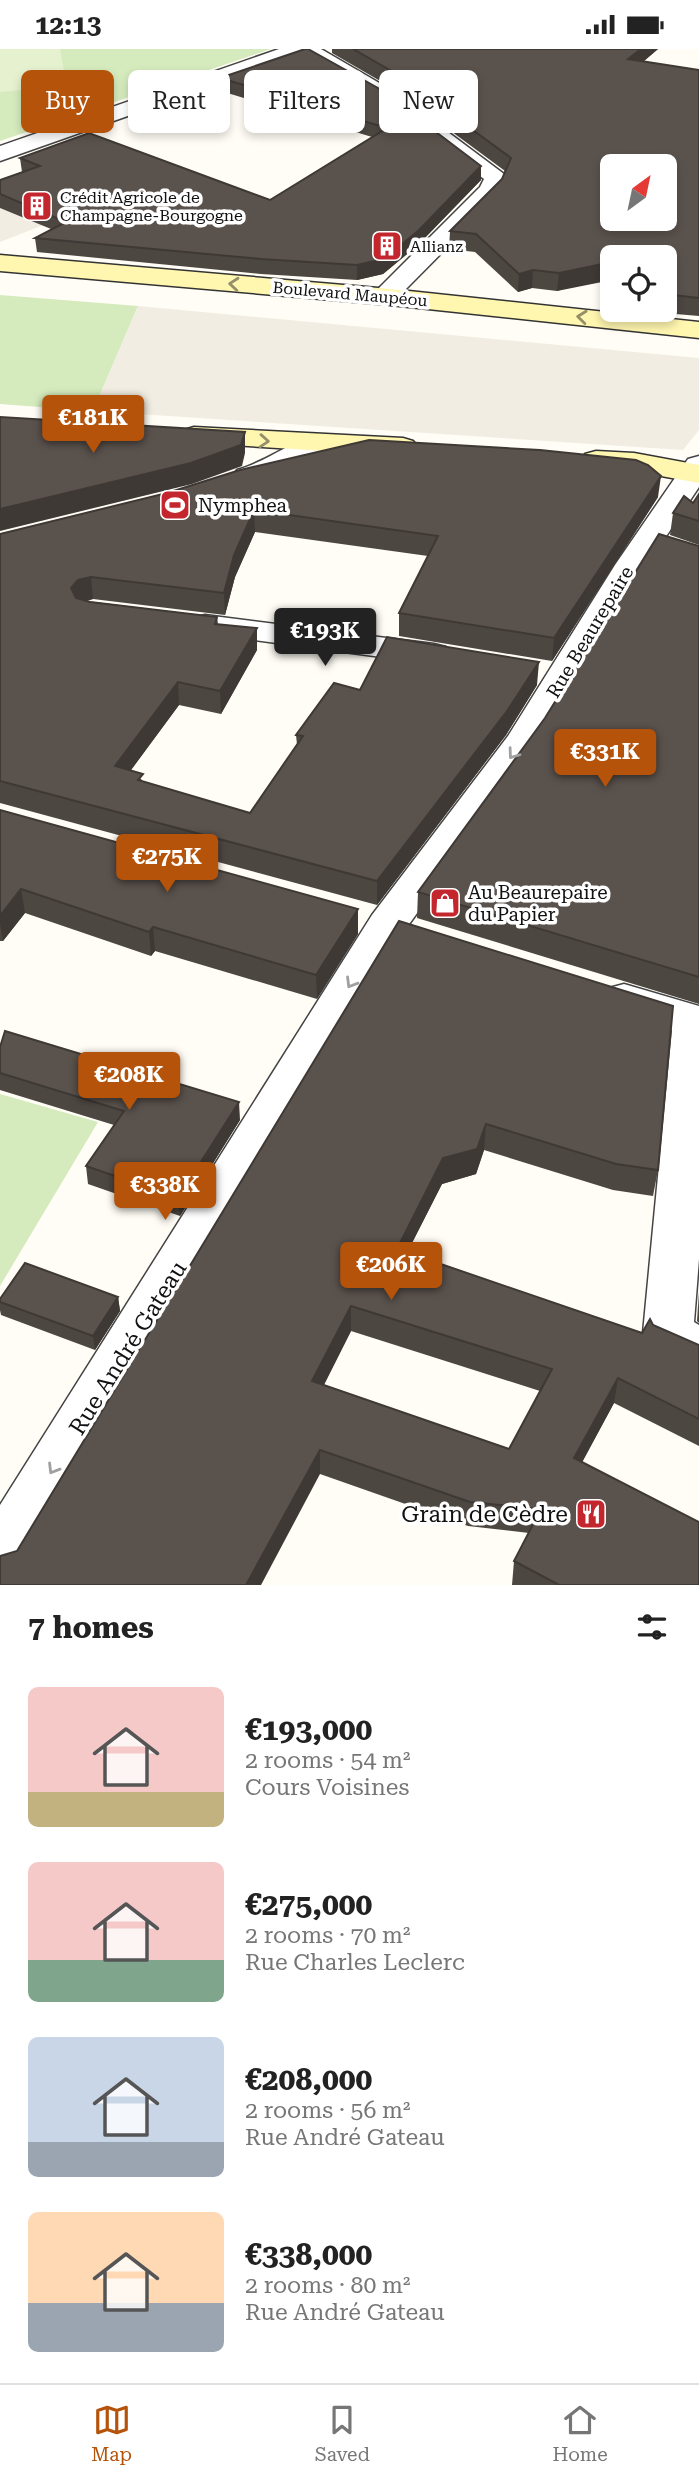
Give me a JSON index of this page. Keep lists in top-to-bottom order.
{
  "streets": {
    "main road": ["Boulevard Maupéou"],
    "street": ["Rue Beaurepaire", "Rue André Gateau"]
  },
  "crossings": [
    ["Rue Beaurepaire", "Rue André Gateau"]
  ],
  "one_way": ["Rue Beaurepaire", "Rue André Gateau"],
  "places": {
    "building": ["Crédit Agricole de Champagne-Bourgogne", "Allianz"],
    "sports": ["Nymphea"],
    "shop": ["Au Beaurepaire du Papier"],
    "restaurant": ["Grain de Cèdre"]
  },
  "north": "top right",
  "page": {
    "status": "12:13",
    "chip": [
      "Buy",
      "Rent",
      "Filters",
      "New"
    ],
    "price": [
      "€181K",
      "€193K",
      "€331K",
      "€275K",
      "€208K",
      "€338K",
      "€206K"
    ],
    "heading": "7 homes",
    "list": [
      {
        "name": "€193,000",
        "note": "2 rooms · 54 m² · Cours Voisines"
      },
      {
        "name": "€275,000",
        "note": "2 rooms · 70 m² · Rue Charles Leclerc"
      },
      {
        "name": "€208,000",
        "note": "2 rooms · 56 m² · Rue André Gateau"
      },
      {
        "name": "€338,000",
        "note": "2 rooms · 80 m² · Rue André Gateau"
      }
    ],
    "tabs": ["Map", "Saved", "Home"]
  }
}
